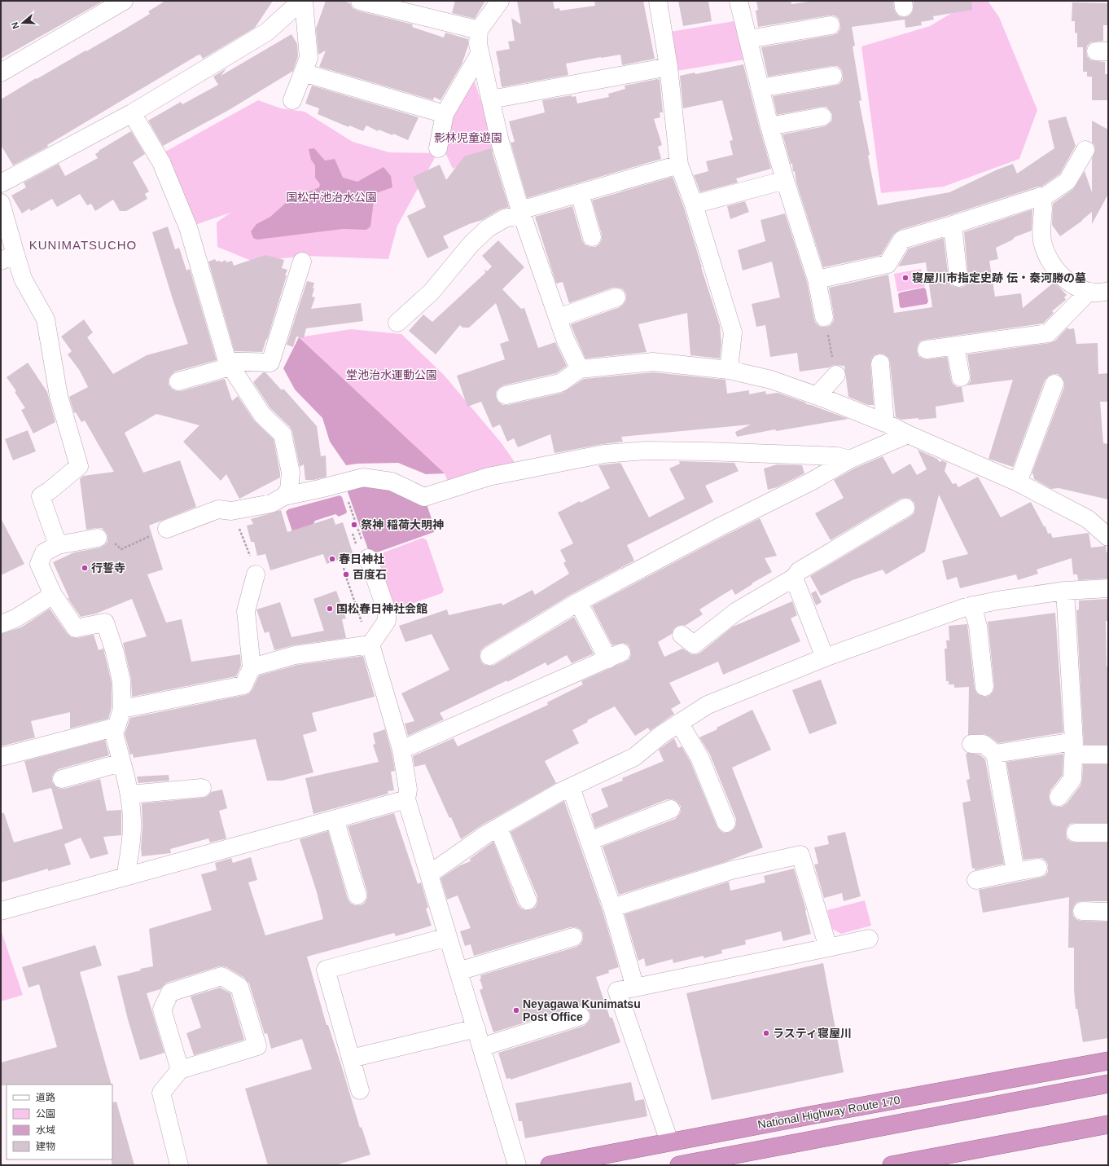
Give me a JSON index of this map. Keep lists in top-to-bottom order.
{
  "streets": {
    "highway": ["National Highway Route 170"]
  },
  "districts": ["KUNIMATSUCHO"],
  "parks": ["影林児童遊園", "国松中池治水公園", "堂池治水運動公園"],
  "places": [
    "寝屋川市指定史跡 伝・秦河勝の墓",
    "祭神 稲荷大明神",
    "春日神社",
    "行誓寺",
    "百度石",
    "国松春日神社会館",
    "Neyagawa Kunimatsu Post Office",
    "ラスティ寝屋川"
  ],
  "legend": [
    "道路",
    "公園",
    "水域",
    "建物"
  ],
  "north": "left"
}
